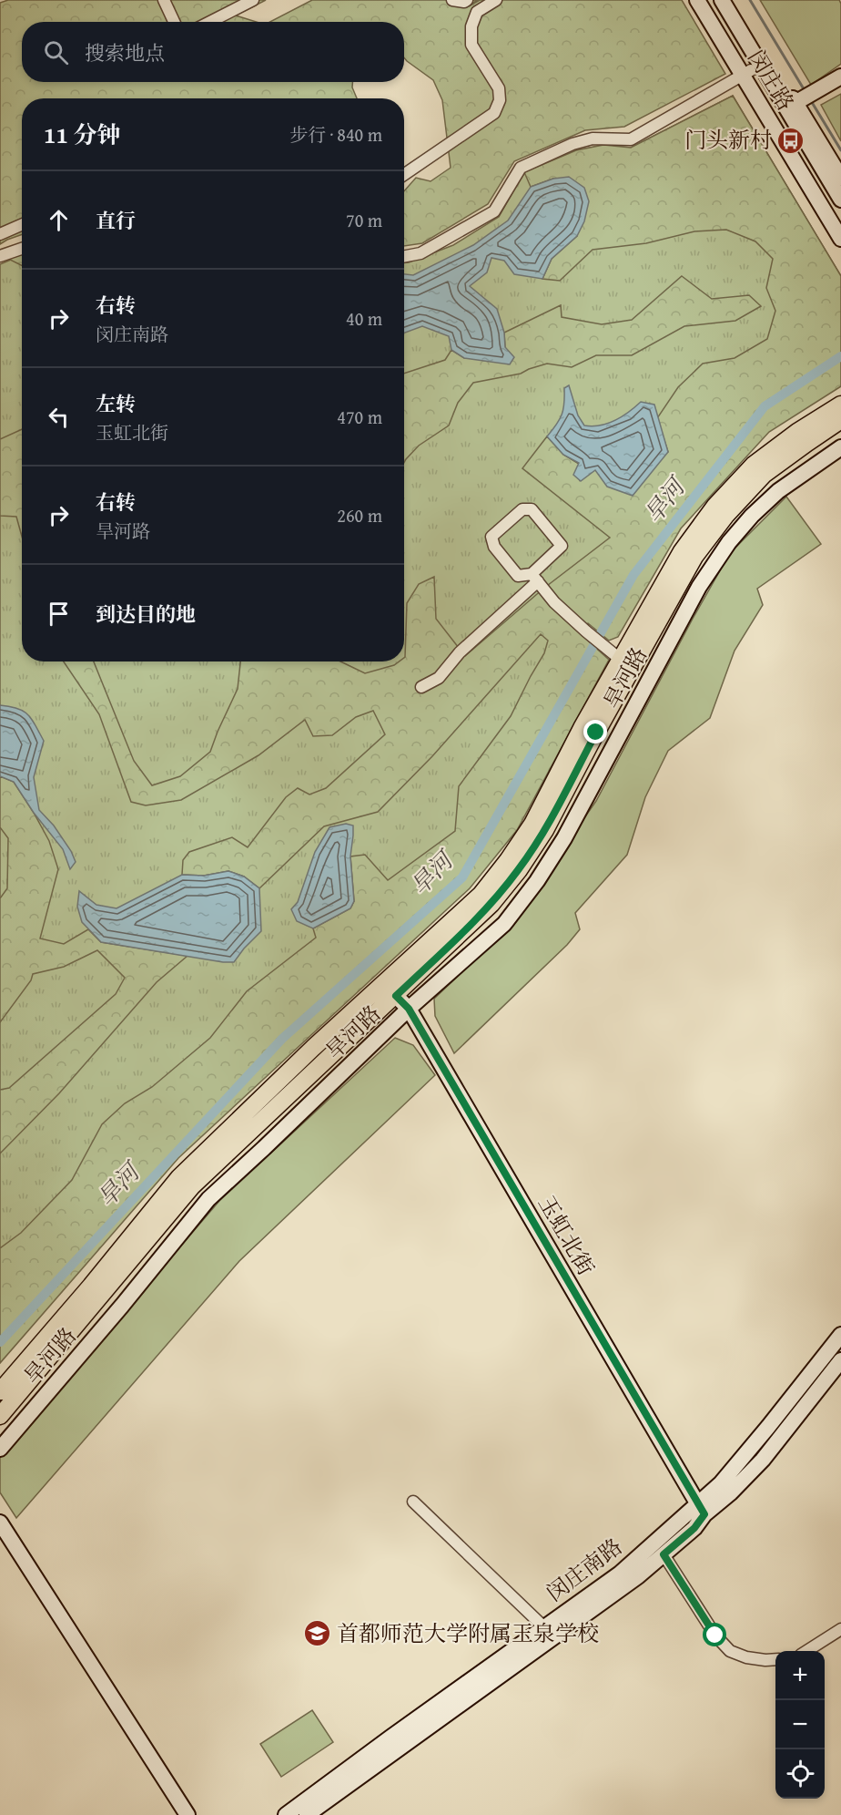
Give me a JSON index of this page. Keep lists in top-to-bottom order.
{
  "streets": {
    "main road": ["旱河路"],
    "street": ["闵庄路", "玉虹北街", "闵庄南路"]
  },
  "crossings": [
    ["旱河路", "玉虹北街"],
    ["玉虹北街", "闵庄南路"]
  ],
  "water": ["旱河"],
  "places": {
    "bus stop": ["门头新村"],
    "school or university": ["首都师范大学附属玉泉学校"]
  },
  "page": {
    "search": "搜索地点",
    "heading": ["11 分钟", "步行 · 840 m"],
    "list": [
      ["直行", "70 m"],
      ["右转", "闵庄南路", "40 m"],
      ["左转", "玉虹北街", "470 m"],
      ["右转", "旱河路", "260 m"],
      "到达目的地"
    ],
    "map_buttons": ["+", "−"]
  }
}
